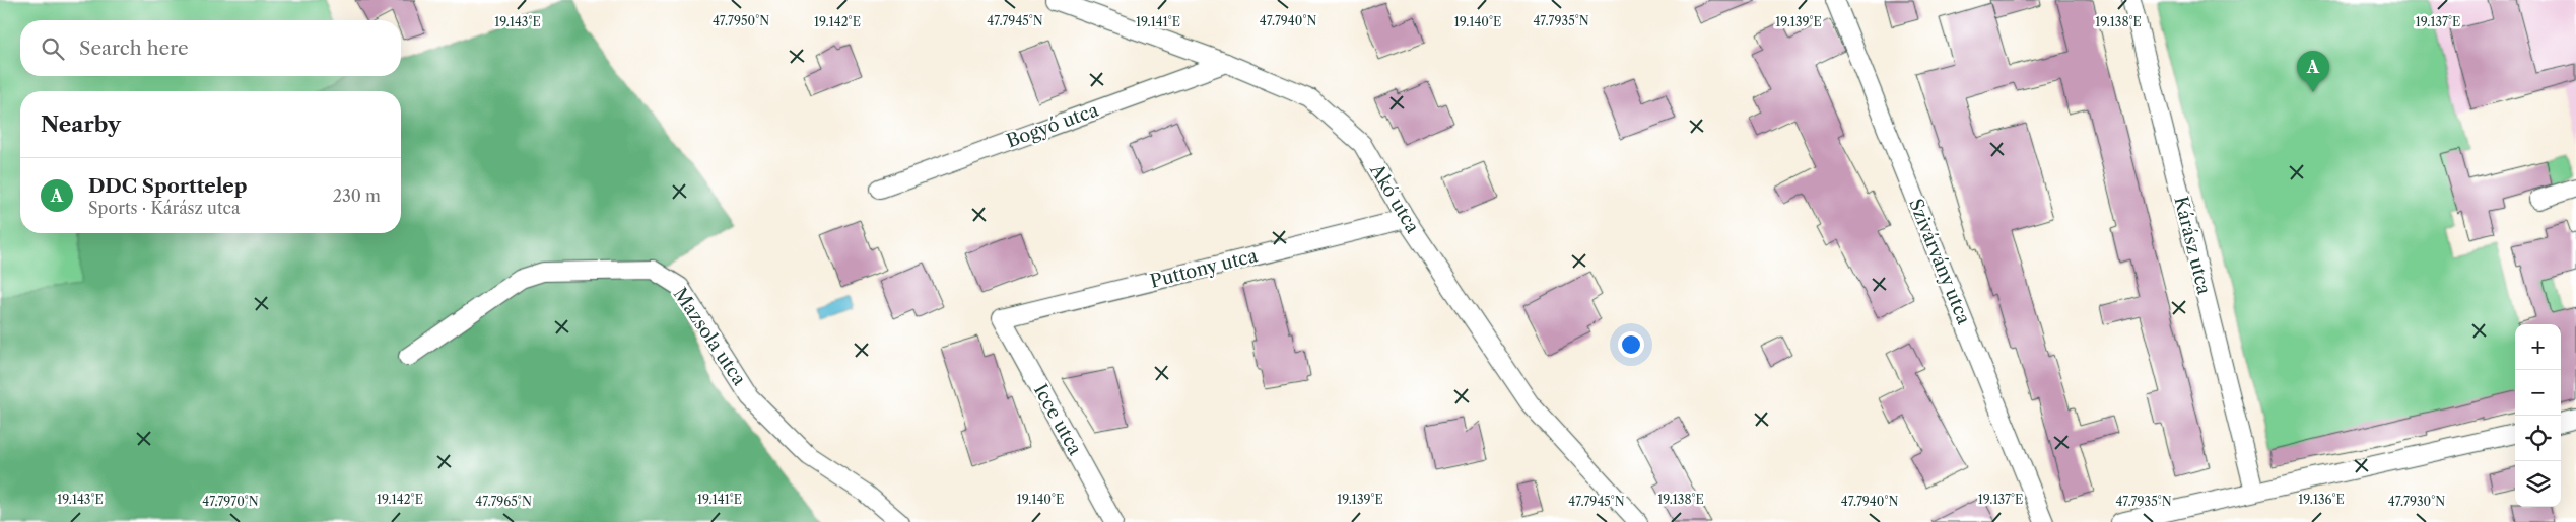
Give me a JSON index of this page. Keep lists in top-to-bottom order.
{
  "streets": {
    "street": [
      "Bogyó utca",
      "Akó utca",
      "Kárász utca",
      "Szivárvány utca",
      "Puttony utca",
      "Mazsola utca",
      "Icce utca"
    ]
  },
  "crossings": [
    ["Bogyó utca", "Akó utca"],
    ["Akó utca", "Puttony utca"],
    ["Puttony utca", "Icce utca"]
  ],
  "page": {
    "search": "Search here",
    "pins": "A",
    "heading": "Nearby",
    "list": [
      {
        "mark": "A",
        "name": "DDC Sporttelep",
        "note": "Sports · Kárász utca",
        "value": "230 m"
      }
    ],
    "map_buttons": ["+", "−"]
  },
  "coordinates": [
    "47.7950°N",
    "47.7945°N",
    "47.7940°N",
    "47.7935°N",
    "19.143°E",
    "19.142°E",
    "19.141°E",
    "19.140°E",
    "19.139°E",
    "19.138°E",
    "19.137°E",
    "19.136°E",
    "47.7970°N",
    "47.7965°N",
    "47.7930°N"
  ]
}
